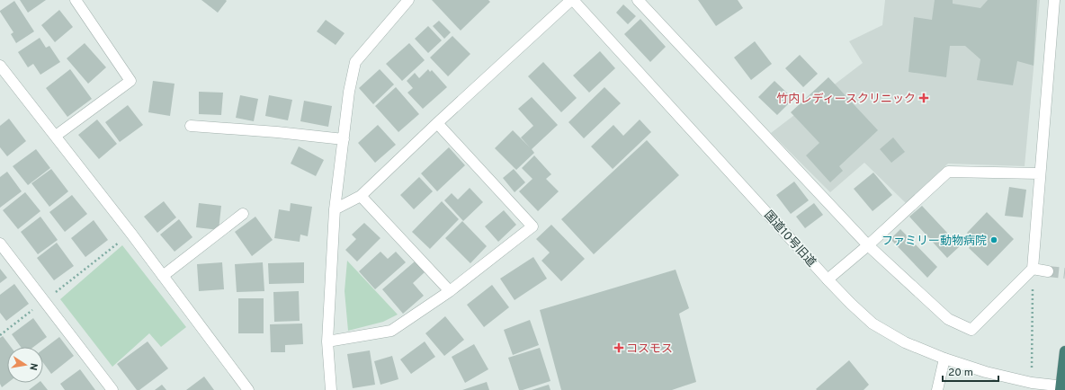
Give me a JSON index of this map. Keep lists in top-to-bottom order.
{
  "streets": {
    "street": ["国道10号旧道"]
  },
  "places": {
    "health": ["竹内レディースクリニック", "コスモス"],
    "other": ["ファミリー動物病院"]
  },
  "scale_bar": "20 m",
  "north": "right"
}
